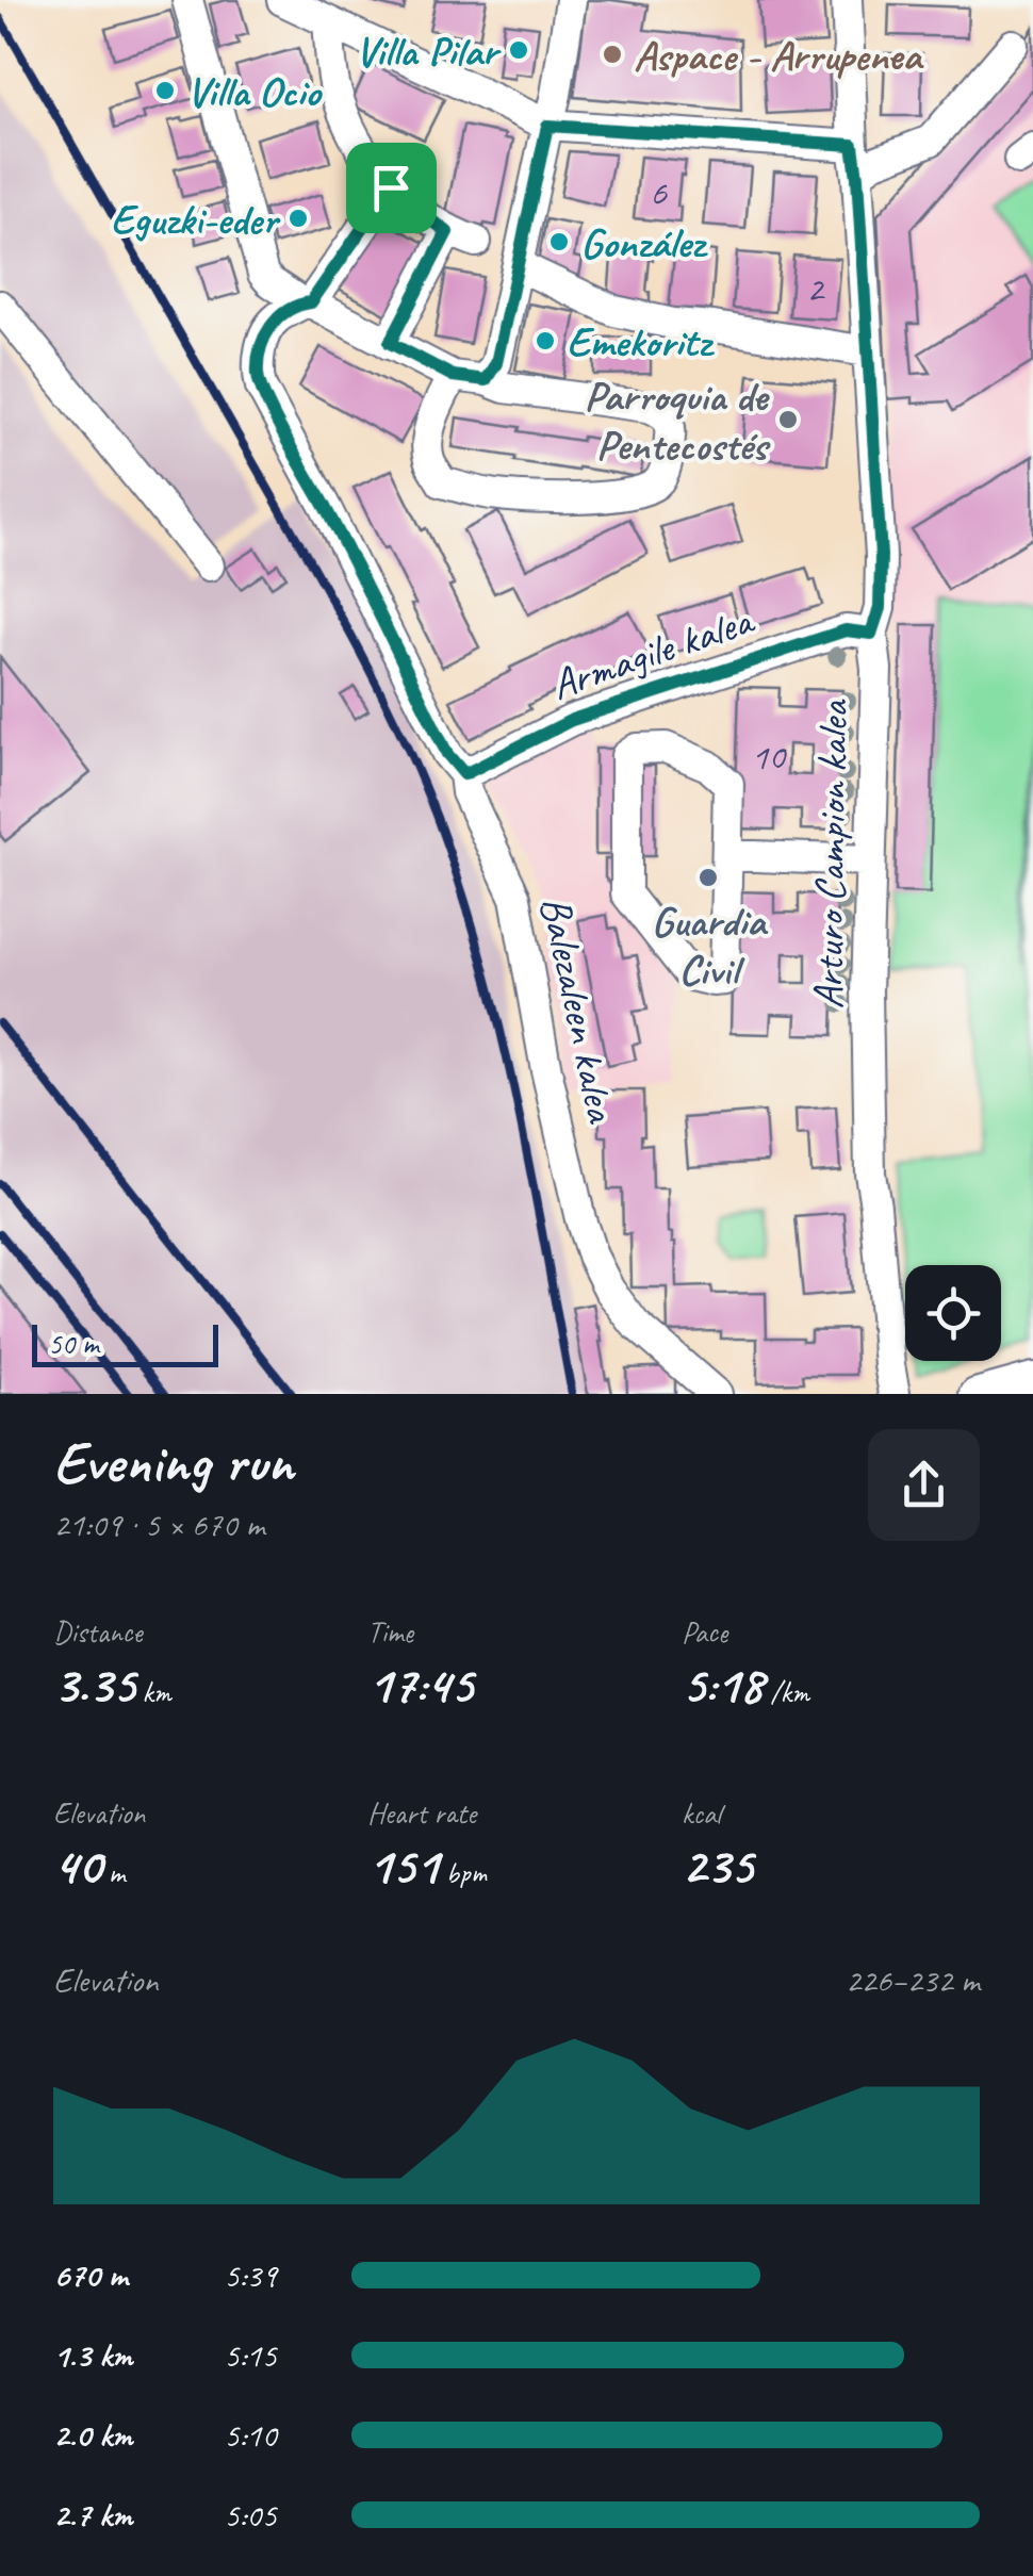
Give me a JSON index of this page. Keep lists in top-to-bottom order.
{
  "streets": {
    "street": ["Armagile kalea", "Arturo Campion kalea", "Balezaleen kalea"]
  },
  "crossings": [
    ["Armagile kalea", "Arturo Campion kalea"],
    ["Armagile kalea", "Balezaleen kalea"]
  ],
  "places": [
    "Villa Pilar",
    "Aspace - Arrupenea",
    "Villa Ocio",
    "Eguzki-eder",
    "González",
    "Emekoritz",
    "Parroquia de Pentecostés",
    "Guardia Civil"
  ],
  "house_numbers": ["6", "2", "10"],
  "scale_bar": "50 m",
  "page": {
    "scale": "50 m",
    "heading": ["Evening run", "21:09 · 5 × 670 m"],
    "stats": [
      ["Distance", "3.35 km"],
      ["Time", "17:45"],
      ["Pace", "5:18 /km"],
      ["Elevation", "40 m"],
      ["Heart rate", "151 bpm"],
      ["kcal", "235"]
    ],
    "chart": ["Elevation", "226–232 m"],
    "list": [
      {
        "name": "670 m",
        "note": "5:39"
      },
      {
        "name": "1.3 km",
        "note": "5:15"
      },
      {
        "name": "2.0 km",
        "note": "5:10"
      },
      {
        "name": "2.7 km",
        "note": "5:05"
      }
    ]
  }
}
